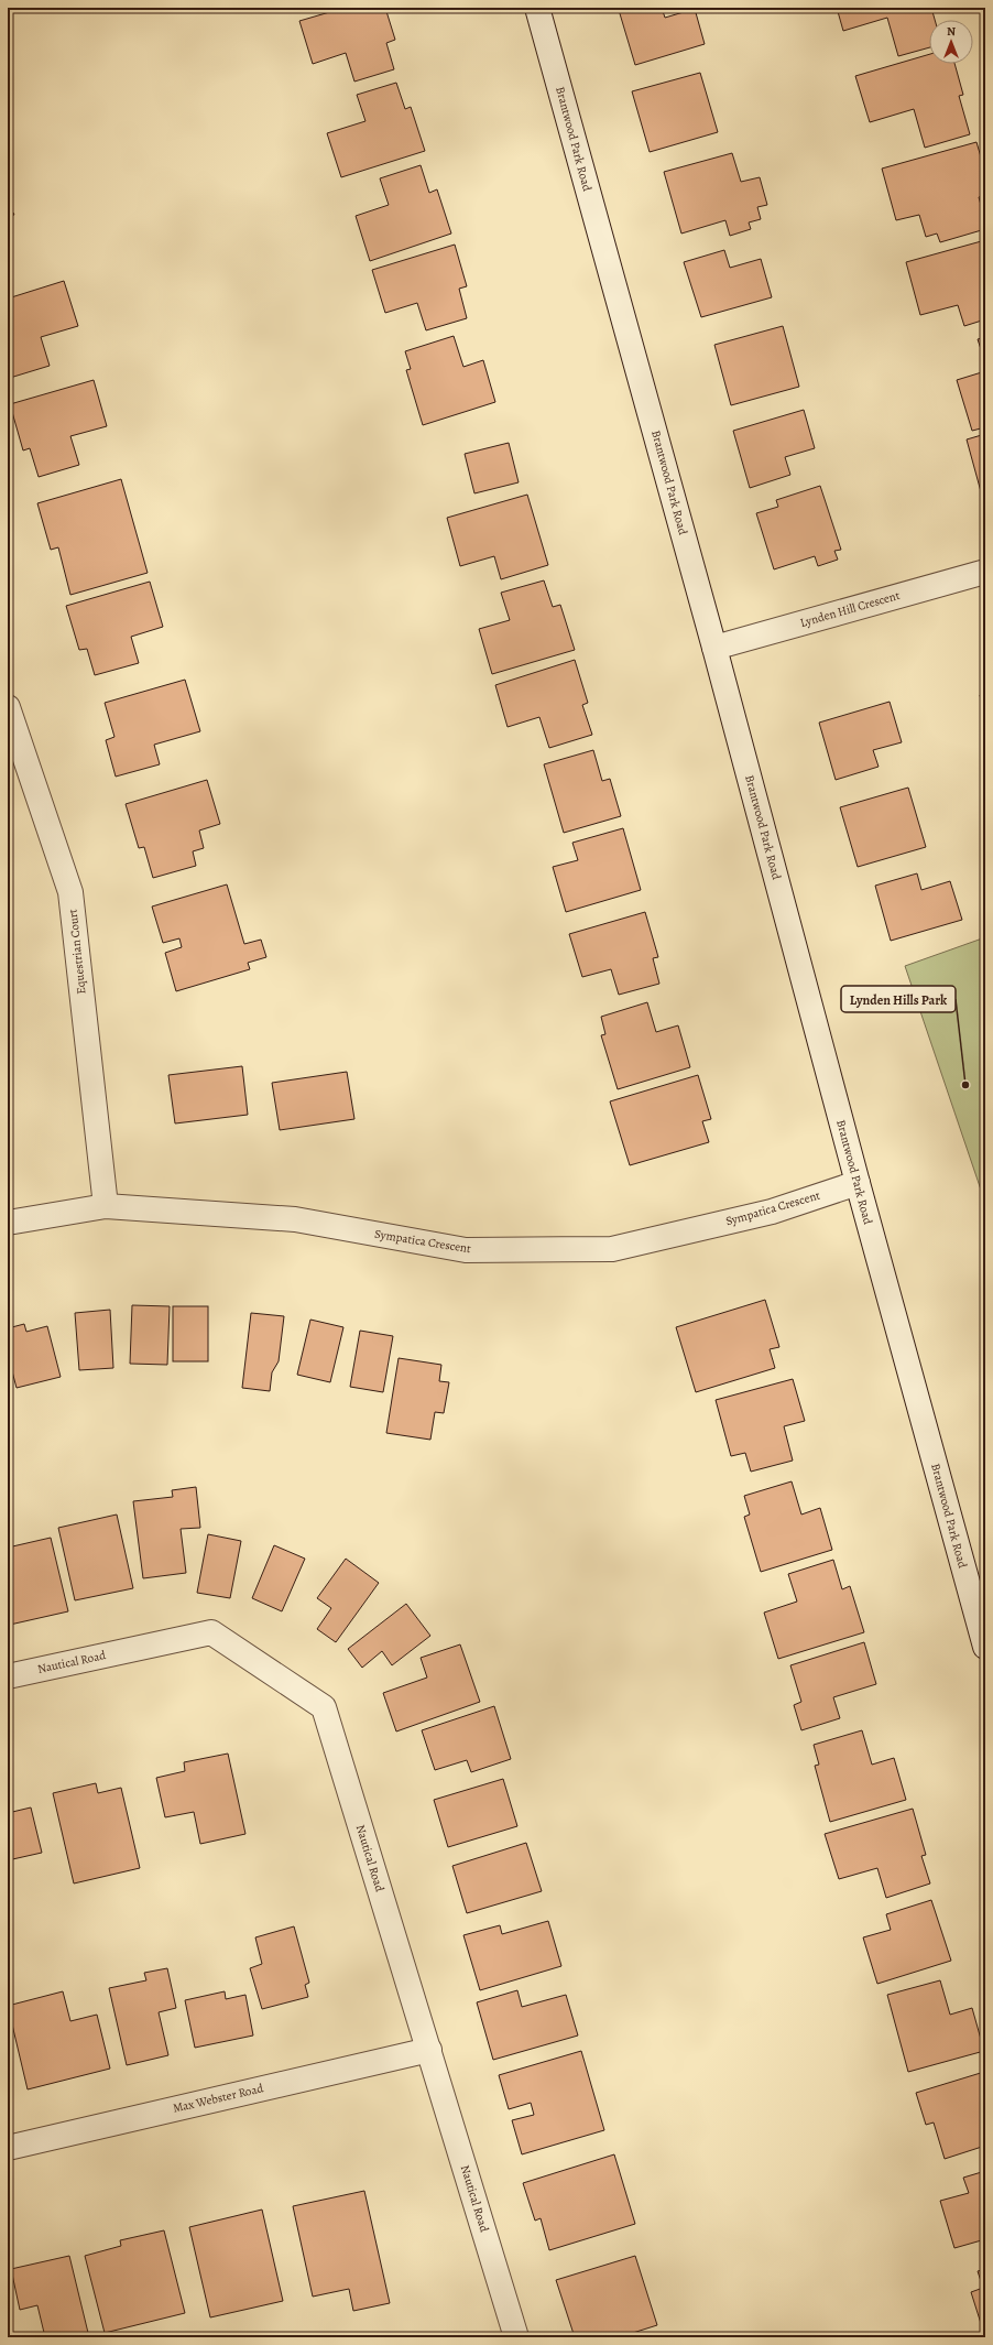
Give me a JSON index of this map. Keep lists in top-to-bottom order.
{
  "streets": {
    "street": [
      "Brantwood Park Road",
      "Lynden Hill Crescent",
      "Equestrian Court",
      "Sympatica Crescent",
      "Nautical Road",
      "Max Webster Road"
    ]
  },
  "crossings": [
    ["Brantwood Park Road", "Lynden Hill Crescent"],
    ["Brantwood Park Road", "Sympatica Crescent"],
    ["Equestrian Court", "Sympatica Crescent"],
    ["Nautical Road", "Max Webster Road"]
  ],
  "places": ["Lynden Hills Park"],
  "north": "top"
}
